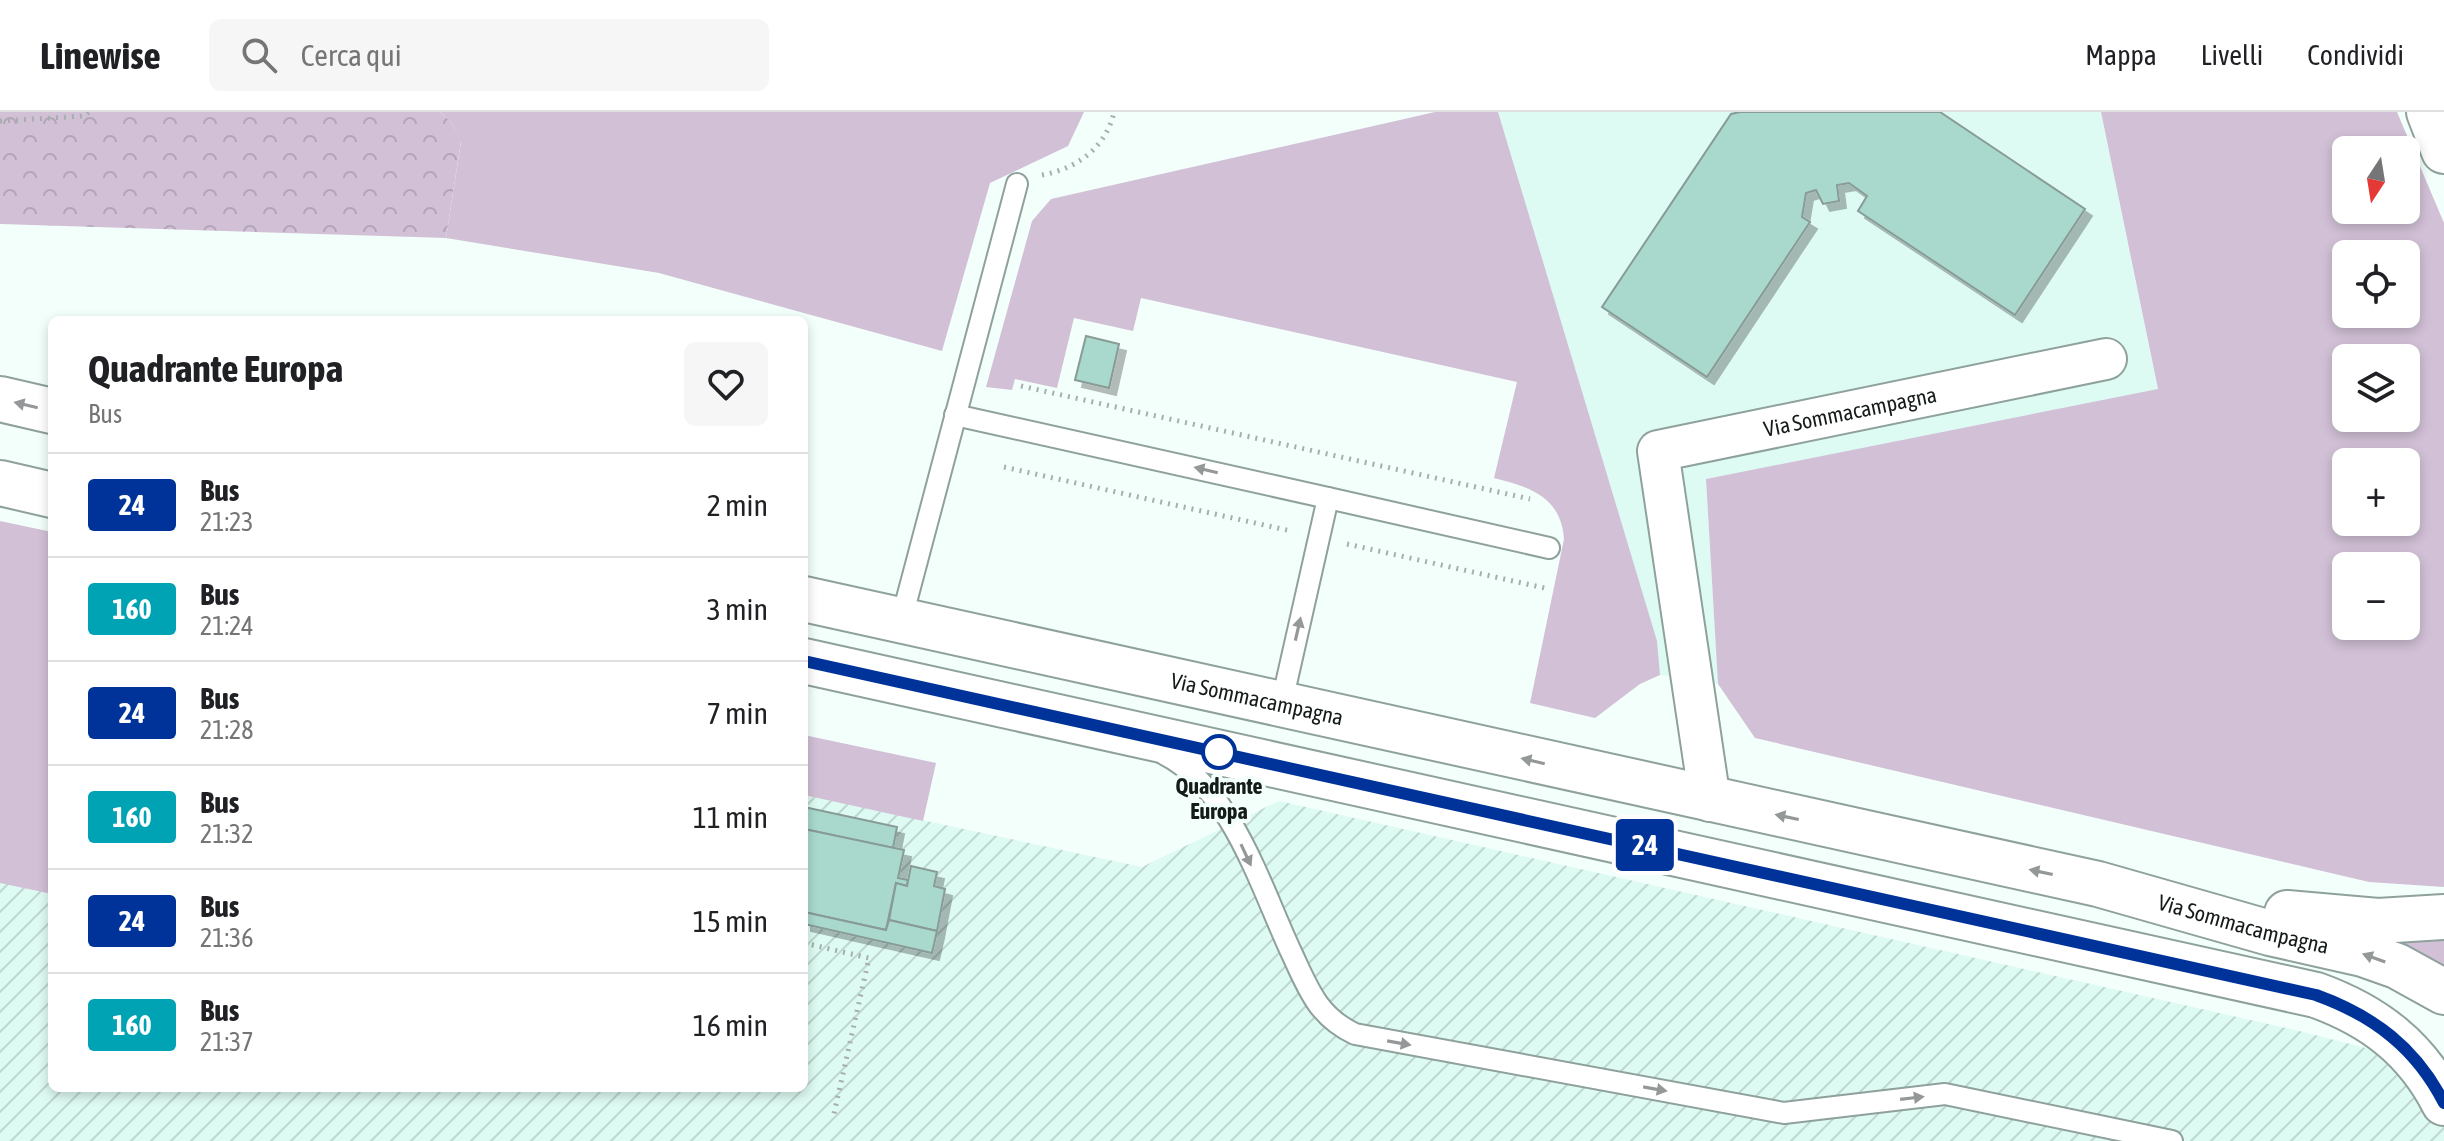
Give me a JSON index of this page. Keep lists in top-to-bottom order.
{
  "streets": {
    "street": ["Via Sommacampagna"]
  },
  "places": ["Quadrante Europa"],
  "lines": ["bus line 24"],
  "north": "bottom",
  "page": {
    "header": "Linewise",
    "search": "Cerca qui",
    "nav": ["Mappa", "Livelli", "Condividi"],
    "on_map": "24",
    "map_buttons": ["+", "−"],
    "heading": ["Quadrante Europa", "Bus"],
    "list": [
      {
        "mark": "24",
        "name": "Bus",
        "note": "21:23",
        "value": "2 min"
      },
      {
        "mark": "160",
        "name": "Bus",
        "note": "21:24",
        "value": "3 min"
      },
      {
        "mark": "24",
        "name": "Bus",
        "note": "21:28",
        "value": "7 min"
      },
      {
        "mark": "160",
        "name": "Bus",
        "note": "21:32",
        "value": "11 min"
      },
      {
        "mark": "24",
        "name": "Bus",
        "note": "21:36",
        "value": "15 min"
      },
      {
        "mark": "160",
        "name": "Bus",
        "note": "21:37",
        "value": "16 min"
      }
    ]
  }
}
